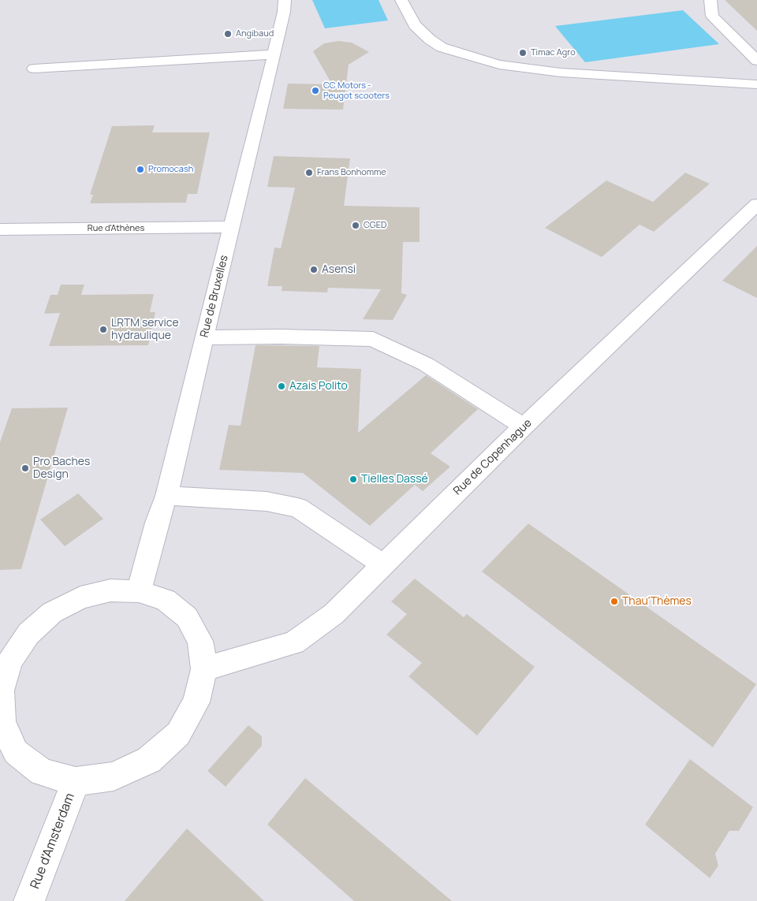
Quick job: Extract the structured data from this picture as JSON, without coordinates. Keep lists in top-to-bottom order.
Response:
{
  "streets": {
    "street": [
      "Rue d'Athènes",
      "Rue de Bruxelles",
      "Rue de Copenhague",
      "Rue d'Amsterdam"
    ]
  },
  "crossings": [
    ["Rue d'Athènes", "Rue de Bruxelles"]
  ],
  "places": [
    "Angibaud",
    "Timac Agro",
    "CC Motors - Peugot scooters",
    "Promocash",
    "Frans Bonhomme",
    "CGED",
    "Asensi",
    "LRTM service hydraulique",
    "Azais Polito",
    "Pro Baches Design",
    "Tielles Dassé",
    "Thau'Thèmes"
  ]
}
